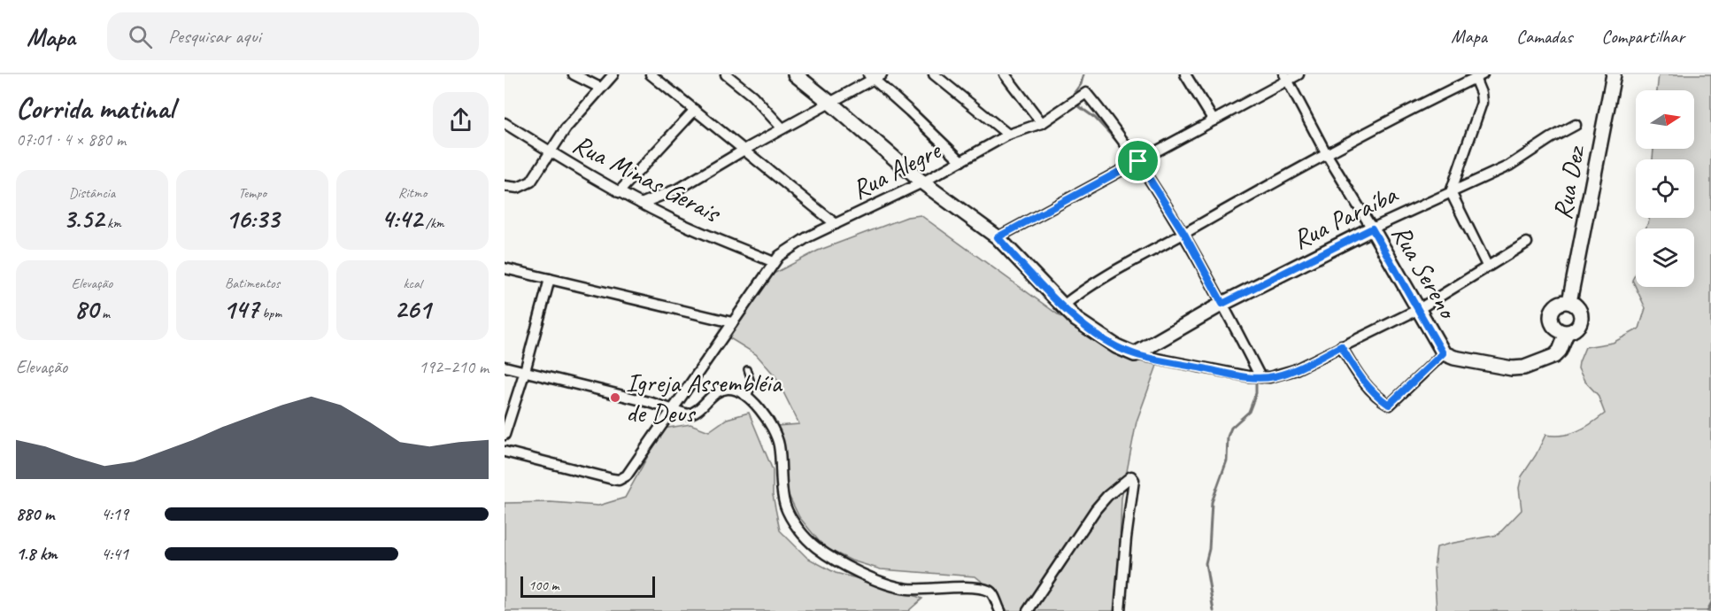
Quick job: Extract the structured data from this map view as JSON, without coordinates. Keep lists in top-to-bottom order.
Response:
{
  "streets": {
    "street": [
      "Rua Alegre",
      "Rua Minas Gerais",
      "Rua Dez",
      "Rua Paraíba",
      "Rua Sereno"
    ]
  },
  "crossings": [
    ["Rua Alegre", "Rua Minas Gerais"],
    ["Rua Paraíba", "Rua Sereno"]
  ],
  "places": ["Igreja Assembléia de Deus"],
  "scale_bar": "100 m",
  "north": "right",
  "page": {
    "header": "Mapa",
    "search": "Pesquisar aqui",
    "nav": ["Mapa", "Camadas", "Compartilhar"],
    "heading": ["Corrida matinal", "07:01 · 4 × 880 m"],
    "stats": [
      ["Distância", "3.52 km"],
      ["Tempo", "16:33"],
      ["Ritmo", "4:42 /km"],
      ["Elevação", "80 m"],
      ["Batimentos", "147 bpm"],
      ["kcal", "261"]
    ],
    "chart": ["Elevação", "192–210 m"],
    "list": [
      {
        "name": "880 m",
        "note": "4:19"
      },
      {
        "name": "1.8 km",
        "note": "4:41"
      }
    ],
    "scale": "100 m"
  }
}
